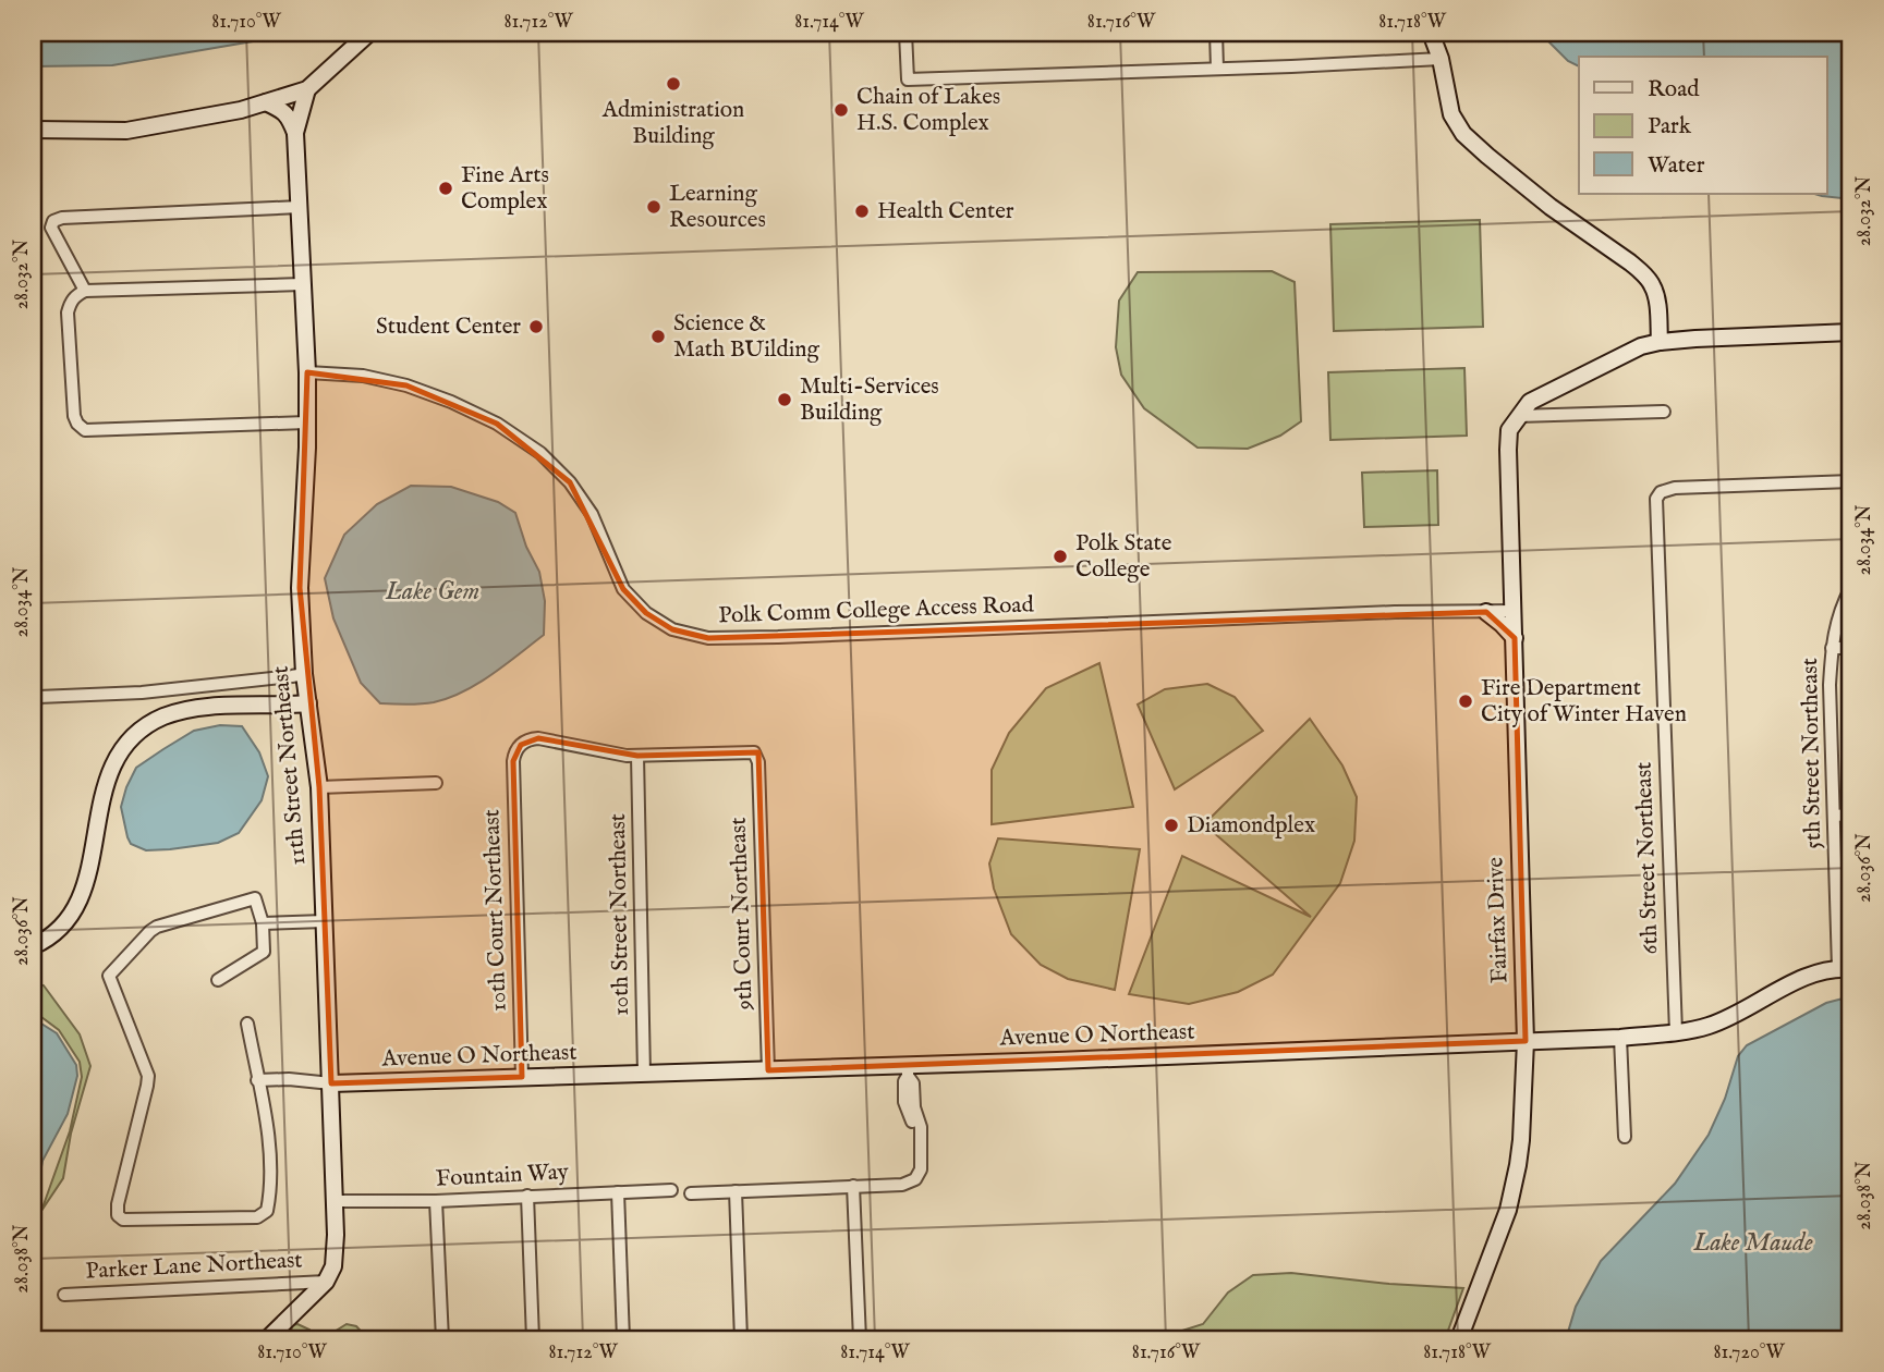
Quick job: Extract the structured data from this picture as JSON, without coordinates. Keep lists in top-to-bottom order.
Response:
{
  "streets": {
    "street": [
      "Polk Comm College Access Road",
      "5th Street Northeast",
      "11th Street Northeast",
      "6th Street Northeast",
      "10th Court Northeast",
      "9th Court Northeast",
      "10th Street Northeast",
      "Fairfax Drive",
      "Avenue O Northeast",
      "Fountain Way",
      "Parker Lane Northeast"
    ]
  },
  "crossings": [
    ["Polk Comm College Access Road", "11th Street Northeast"],
    ["Polk Comm College Access Road", "Fairfax Drive"],
    ["5th Street Northeast", "Avenue O Northeast"],
    ["11th Street Northeast", "Avenue O Northeast"],
    ["11th Street Northeast", "Fountain Way"],
    ["11th Street Northeast", "Parker Lane Northeast"],
    ["6th Street Northeast", "Avenue O Northeast"],
    ["10th Court Northeast", "9th Court Northeast"],
    ["10th Court Northeast", "10th Street Northeast"],
    ["10th Court Northeast", "Avenue O Northeast"],
    ["9th Court Northeast", "10th Street Northeast"],
    ["9th Court Northeast", "Avenue O Northeast"],
    ["10th Street Northeast", "Avenue O Northeast"],
    ["Fairfax Drive", "Avenue O Northeast"]
  ],
  "water": ["Lake Gem", "Lake Maude"],
  "places": [
    "Administration Building",
    "Chain of Lakes H.S. Complex",
    "Fine Arts Complex",
    "Learning Resources",
    "Health Center",
    "Student Center",
    "Science & Math BUilding",
    "Multi-Services Building",
    "Polk State College",
    "Fire Department City of Winter Haven",
    "Diamondplex"
  ],
  "legend": ["Road", "Park", "Water"],
  "coordinates": [
    "81.710°W",
    "81.712°W",
    "81.714°W",
    "81.716°W",
    "81.718°W",
    "28.032°N",
    "28.034°N",
    "28.036°N",
    "28.038°N",
    "81.720°W"
  ]
}
